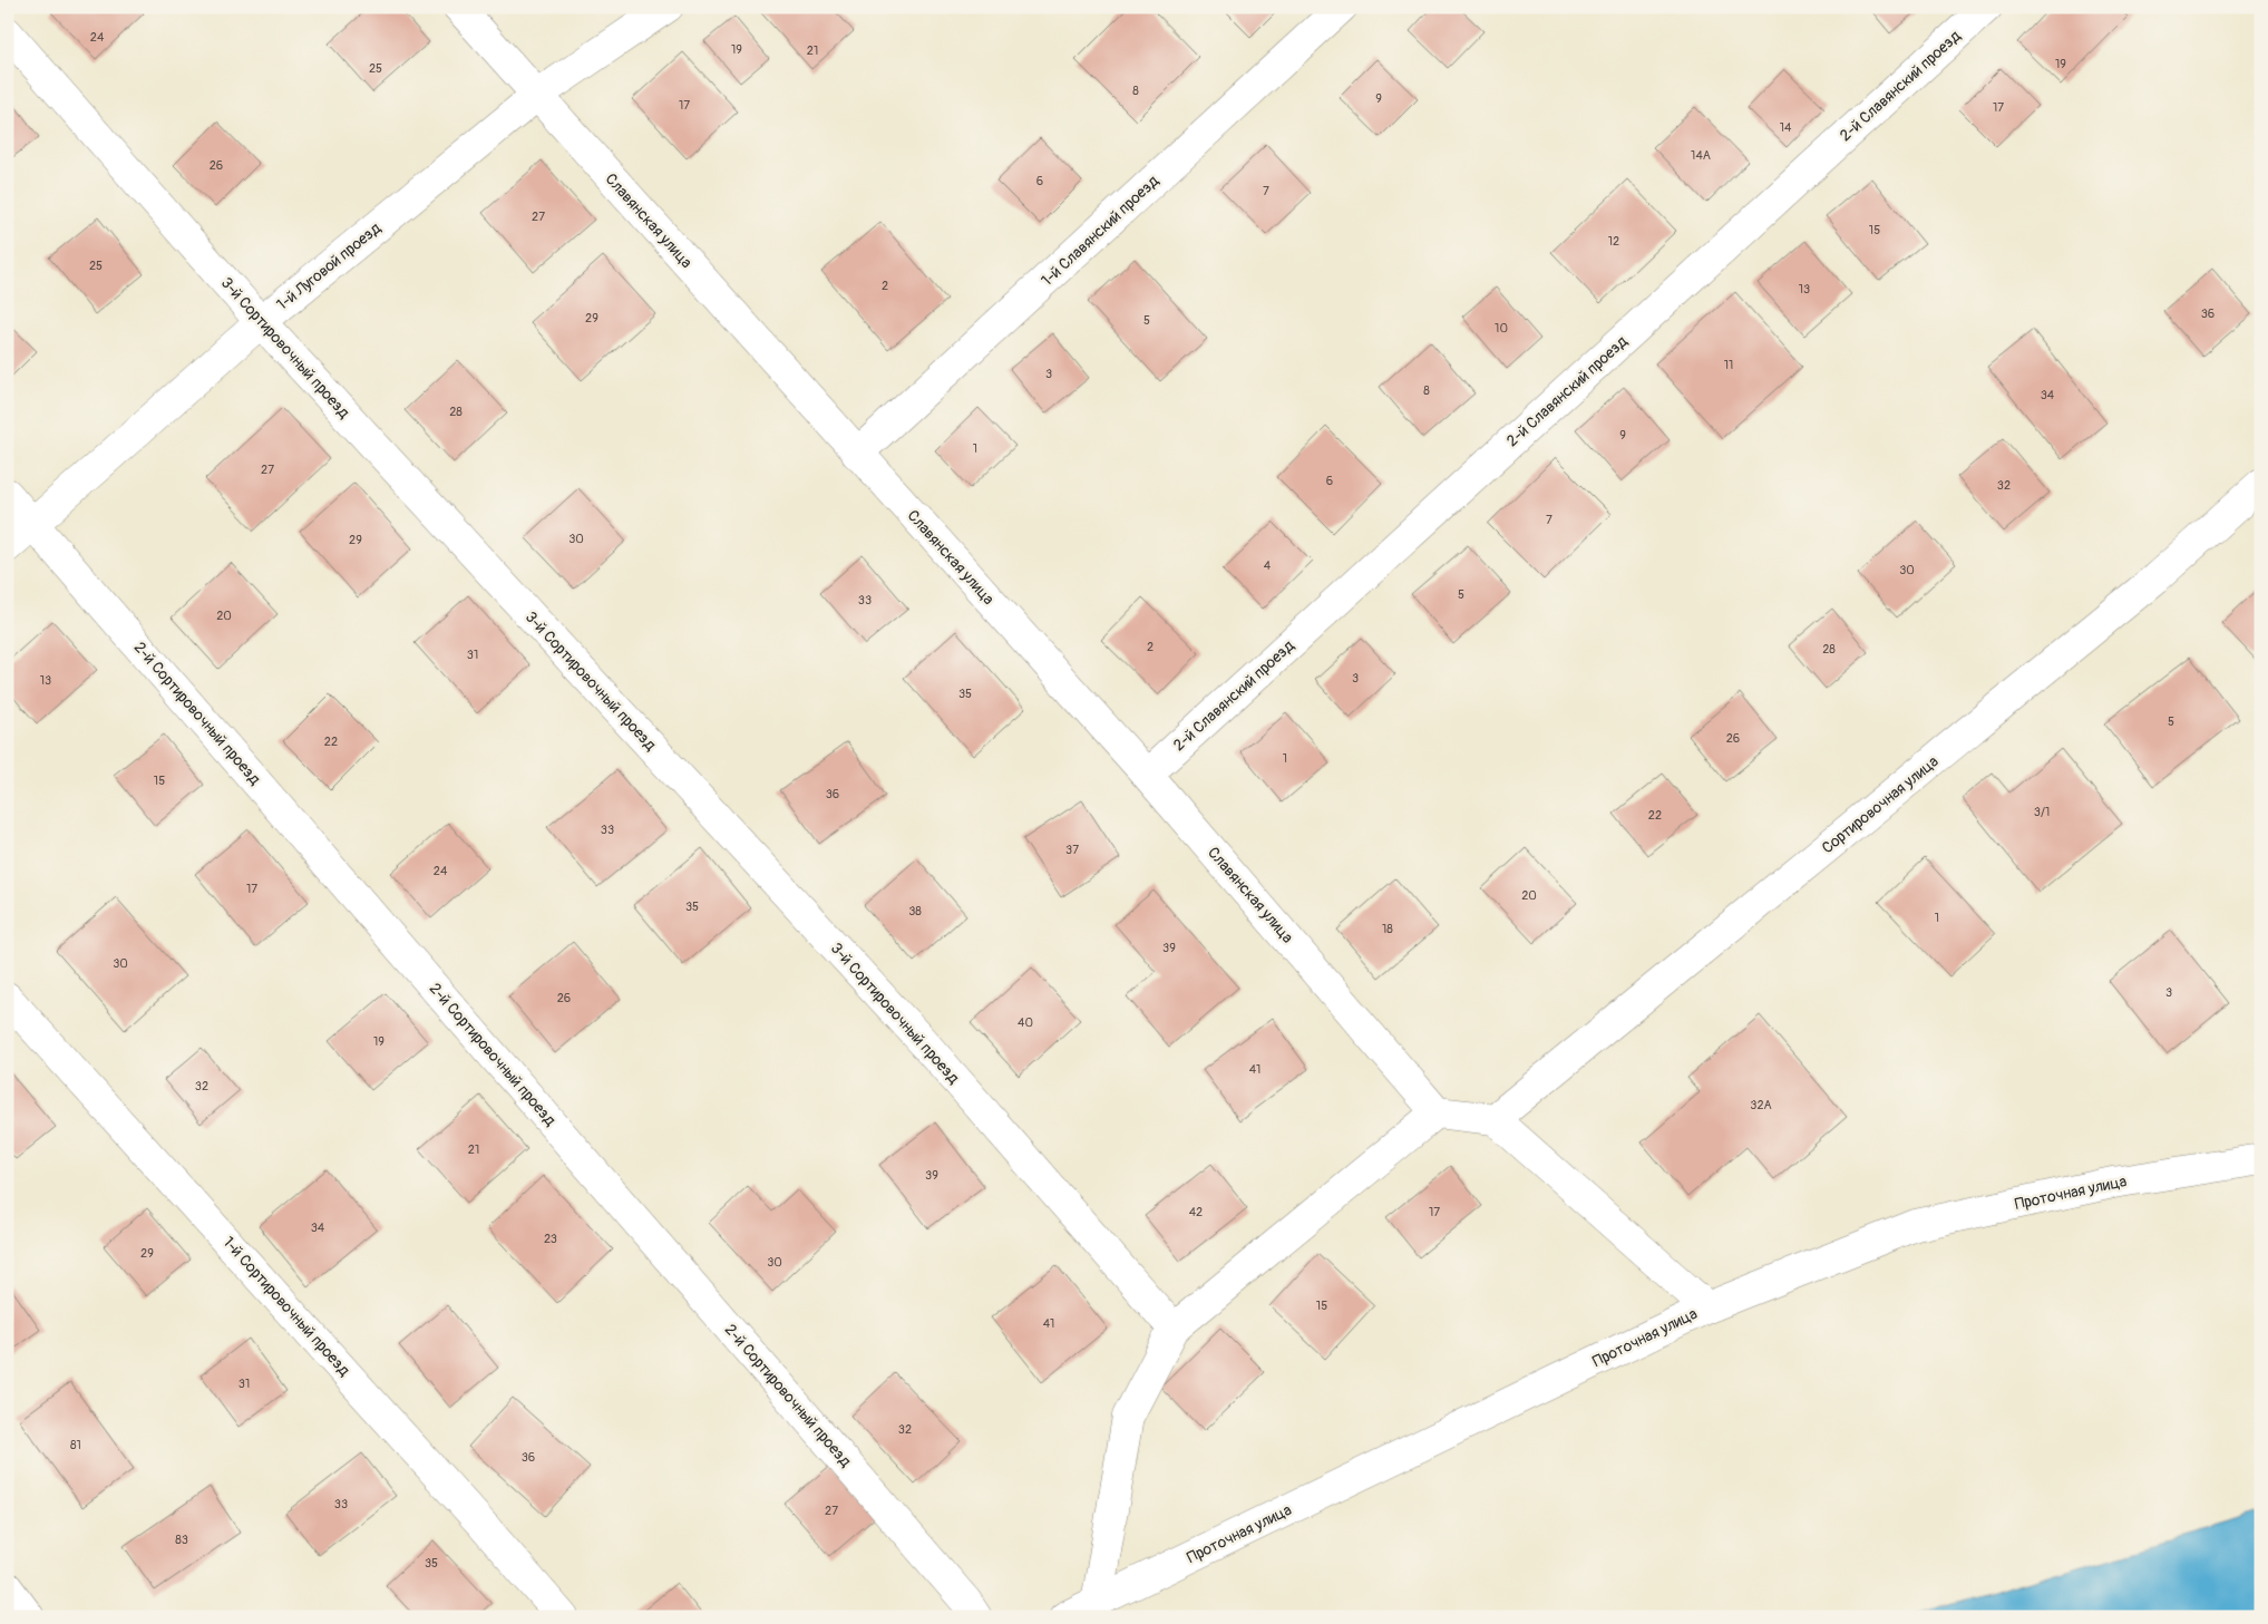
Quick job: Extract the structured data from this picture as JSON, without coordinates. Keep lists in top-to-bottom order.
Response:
{
  "streets": {
    "street": [
      "2-й Славянский проезд",
      "Славянская улица",
      "1-й Славянский проезд",
      "1-й Луговой проезд",
      "3-й Сортировочный проезд",
      "2-й Сортировочный проезд",
      "Сортировочная улица",
      "Проточная улица",
      "1-й Сортировочный проезд"
    ]
  },
  "crossings": [
    ["2-й Славянский проезд", "Славянская улица"],
    ["Славянская улица", "1-й Славянский проезд"],
    ["Славянская улица", "1-й Луговой проезд"],
    ["1-й Луговой проезд", "3-й Сортировочный проезд"],
    ["1-й Луговой проезд", "2-й Сортировочный проезд"]
  ],
  "house_numbers": [
    "24",
    "19",
    "21",
    "19",
    "25",
    "8",
    "9",
    "17",
    "17",
    "14",
    "14А",
    "26",
    "6",
    "7",
    "27",
    "15",
    "12",
    "25",
    "2",
    "13",
    "36",
    "29",
    "5",
    "10",
    "11",
    "3",
    "8",
    "34",
    "28",
    "9",
    "1",
    "27",
    "6",
    "32",
    "7",
    "30",
    "29",
    "4",
    "30",
    "5",
    "33",
    "20",
    "2",
    "28",
    "31",
    "3",
    "13",
    "35",
    "5",
    "26",
    "22",
    "1",
    "15",
    "36",
    "3/1",
    "22",
    "33",
    "37",
    "24",
    "17",
    "20",
    "35",
    "38",
    "1",
    "18",
    "39",
    "30",
    "3",
    "26",
    "40",
    "19",
    "41",
    "32",
    "32А",
    "21",
    "39",
    "42",
    "17",
    "34",
    "23",
    "29",
    "30",
    "15",
    "41",
    "31",
    "32",
    "81",
    "36",
    "33",
    "27",
    "83",
    "35"
  ]
}
